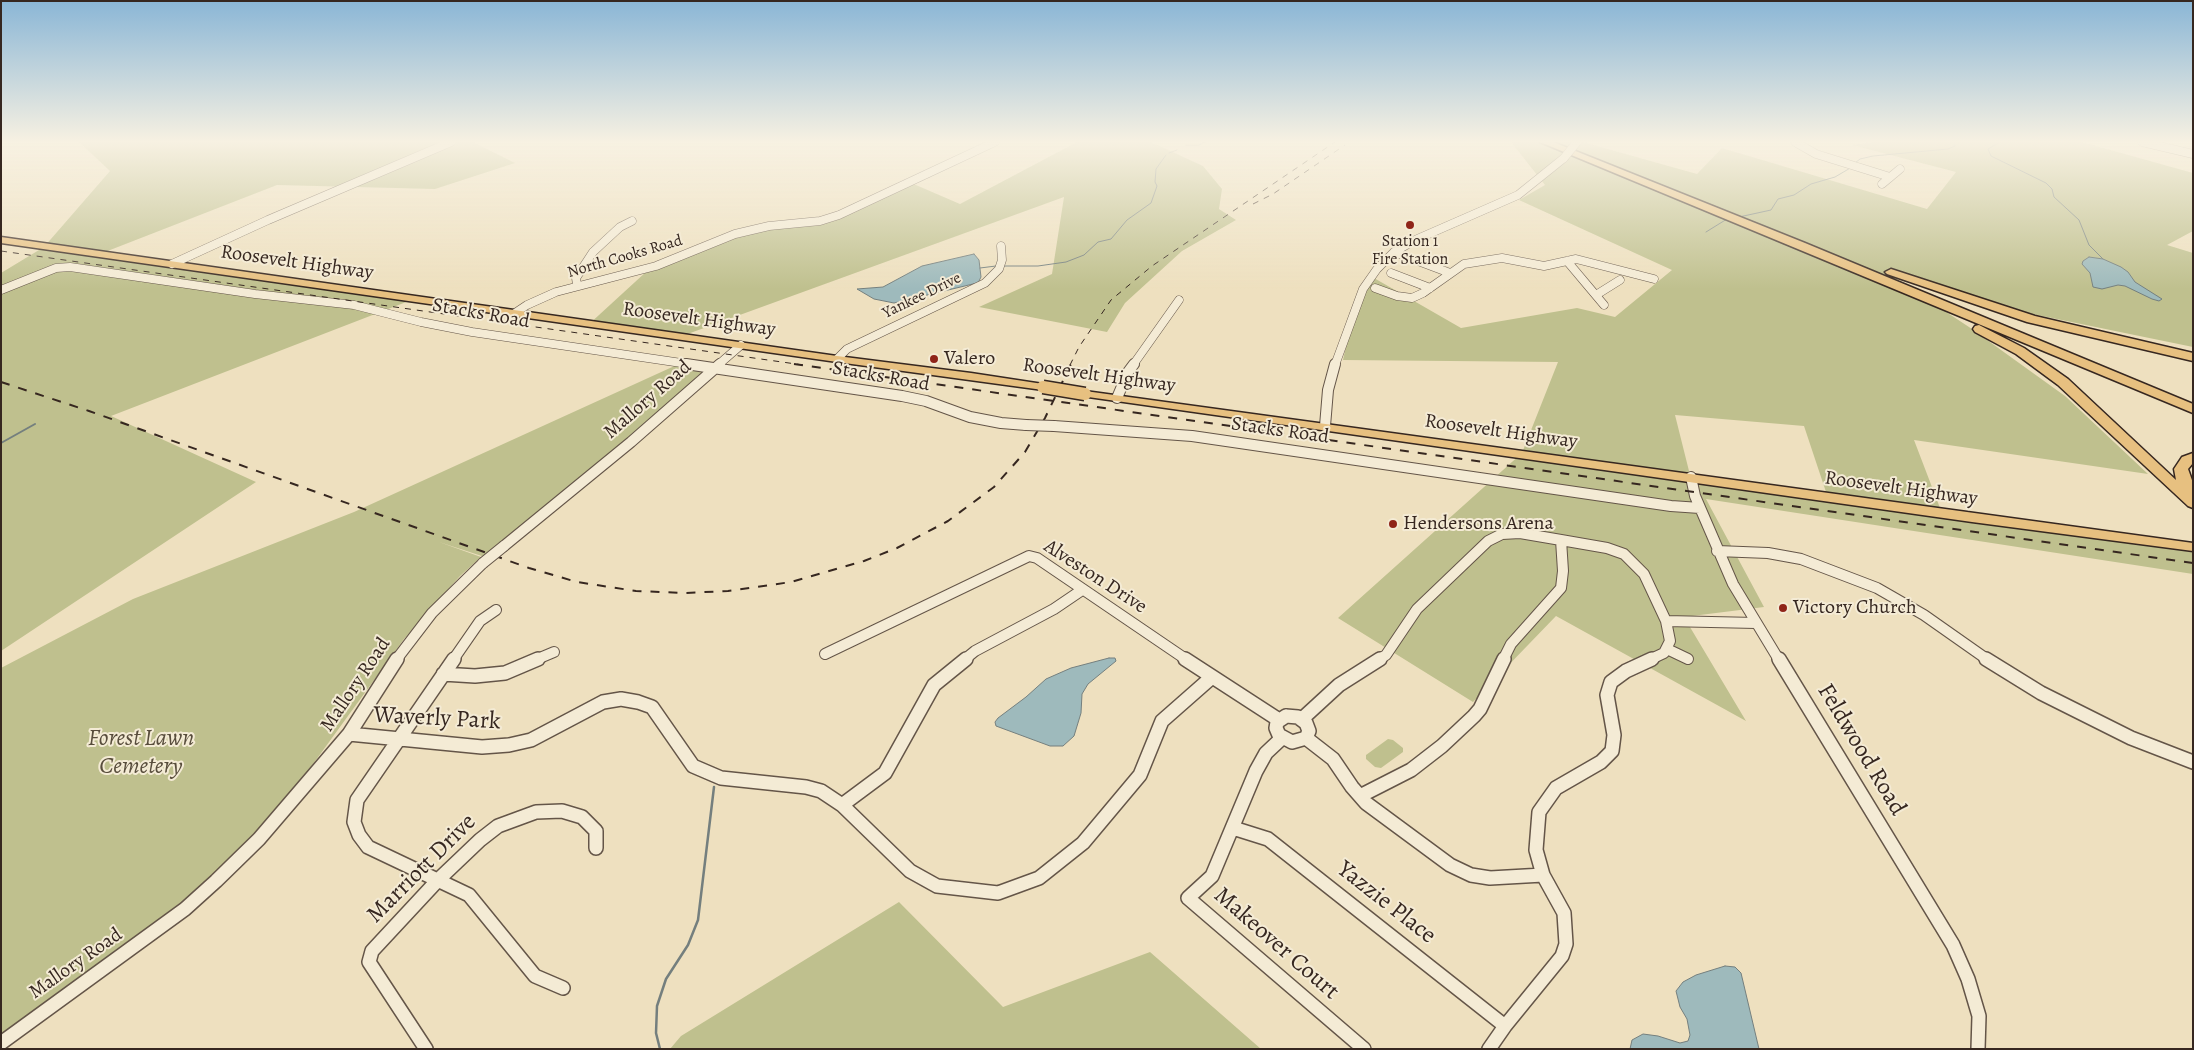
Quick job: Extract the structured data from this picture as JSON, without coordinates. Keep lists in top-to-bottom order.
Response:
{
  "streets": {
    "main road": ["Roosevelt Highway"],
    "street": [
      "North Cooks Road",
      "Yankee Drive",
      "Stacks Road",
      "Mallory Road",
      "Alveston Drive",
      "Waverly Park",
      "Feldwood Road",
      "Marriott Drive",
      "Yazzie Place",
      "Makeover Court"
    ]
  },
  "crossings": [
    ["North Cooks Road", "Roosevelt Highway"],
    ["Roosevelt Highway", "Yankee Drive"],
    ["Roosevelt Highway", "Mallory Road"],
    ["Roosevelt Highway", "Feldwood Road"],
    ["Stacks Road", "Mallory Road"],
    ["Stacks Road", "Feldwood Road"],
    ["Mallory Road", "Waverly Park"],
    ["Alveston Drive", "Waverly Park"],
    ["Alveston Drive", "Makeover Court"],
    ["Yazzie Place", "Makeover Court"]
  ],
  "parks": ["Forest Lawn Cemetery"],
  "places": [
    "Station 1 Fire Station",
    "Valero",
    "Hendersons Arena",
    "Victory Church"
  ]
}
